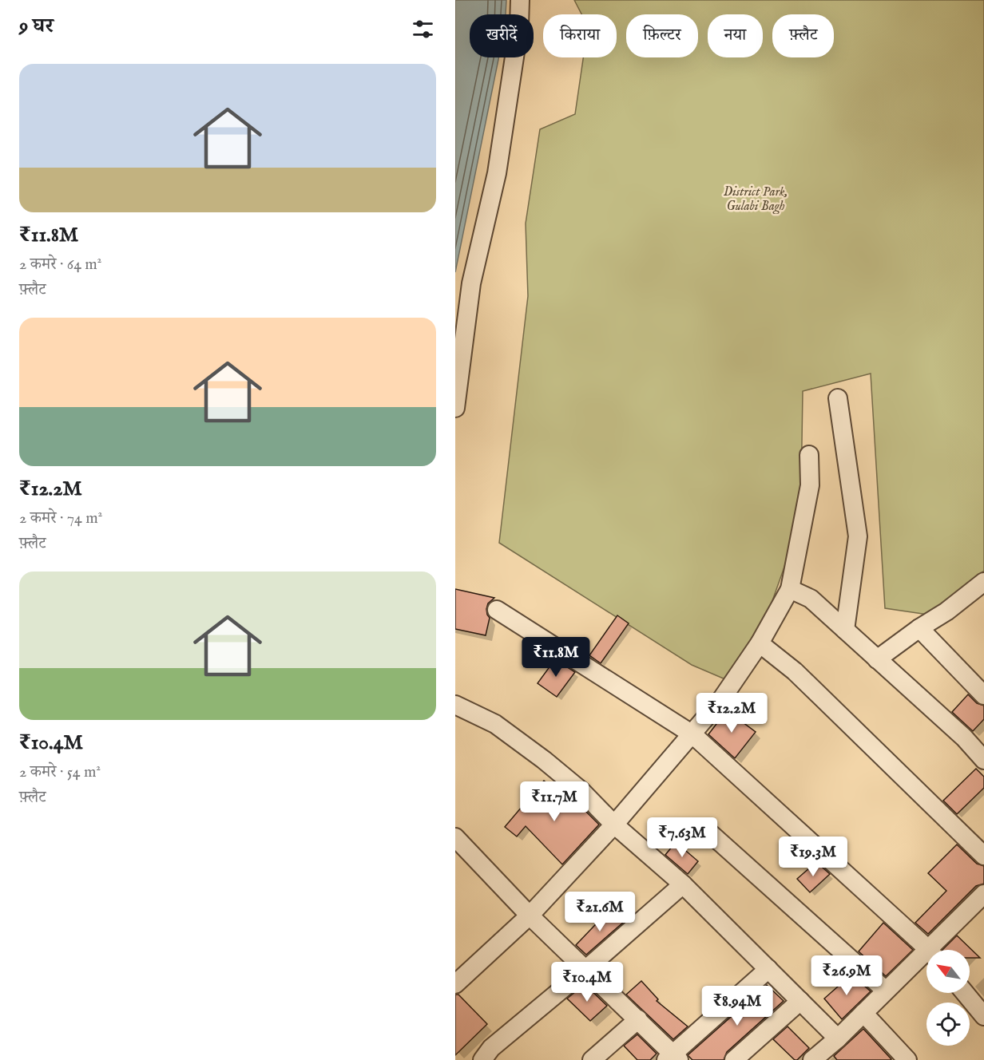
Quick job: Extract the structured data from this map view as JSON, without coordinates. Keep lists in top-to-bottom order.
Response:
{
  "parks": ["District Park, Gulabi Bagh"],
  "north": "top left",
  "page": {
    "heading": "9 घर",
    "chip": [
      "खरीदें",
      "किराया",
      "फ़िल्टर",
      "नया",
      "फ़्लैट"
    ],
    "list": [
      {
        "name": "₹11.8M",
        "note": "2 कमरे · 64 m² · फ़्लैट"
      },
      {
        "name": "₹12.2M",
        "note": "2 कमरे · 74 m² · फ़्लैट"
      },
      {
        "name": "₹10.4M",
        "note": "2 कमरे · 54 m² · फ़्लैट"
      }
    ],
    "price": [
      "₹11.8M",
      "₹12.2M",
      "₹11.7M",
      "₹7.63M",
      "₹19.3M",
      "₹21.6M",
      "₹26.9M",
      "₹10.4M",
      "₹8.94M"
    ]
  }
}
